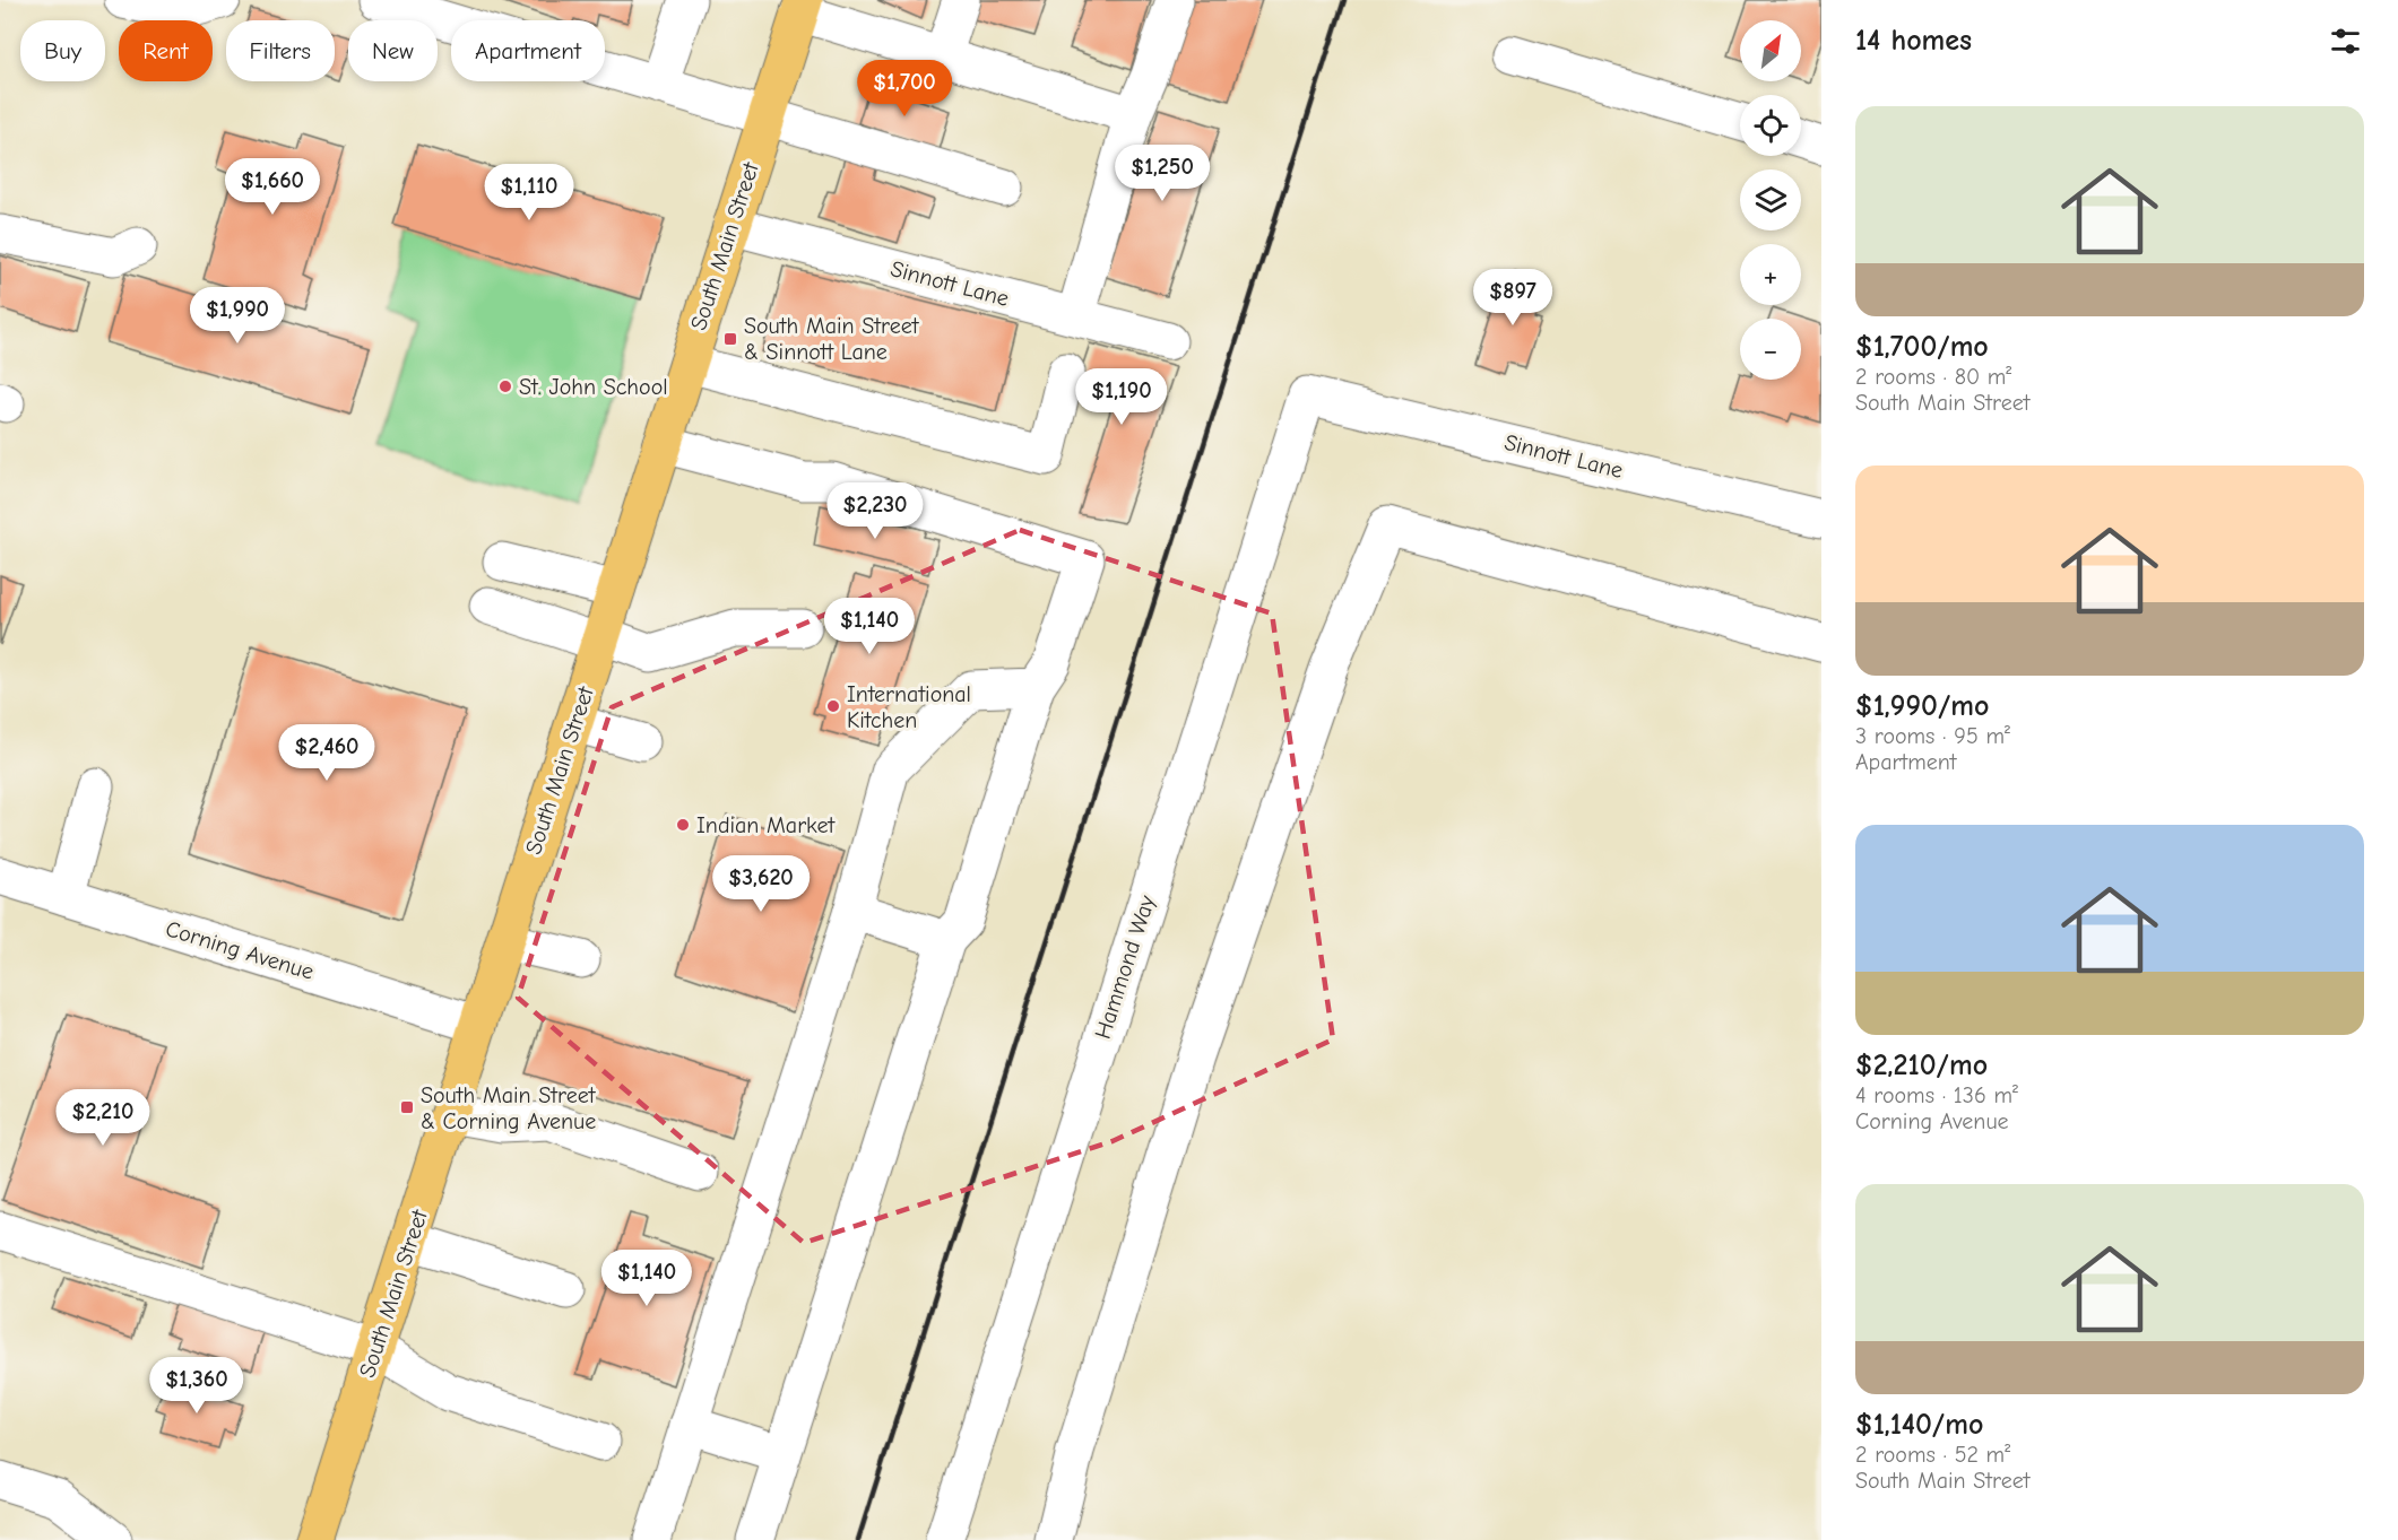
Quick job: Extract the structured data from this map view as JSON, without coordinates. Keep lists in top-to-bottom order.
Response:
{
  "streets": {
    "main road": ["South Main Street"],
    "street": ["Sinnott Lane", "Corning Avenue", "Hammond Way"]
  },
  "crossings": [
    ["South Main Street", "Sinnott Lane"],
    ["South Main Street", "Corning Avenue"],
    ["Sinnott Lane", "Hammond Way"]
  ],
  "places": {
    "transit": ["South Main Street & Sinnott Lane", "South Main Street & Corning Avenue"],
    "other": ["St. John School", "International Kitchen", "Indian Market"]
  },
  "north": "top right",
  "page": {
    "heading": "14 homes",
    "map_buttons": ["+", "−"],
    "chip": [
      "Buy",
      "Rent",
      "Filters",
      "New",
      "Apartment"
    ],
    "price": [
      "$1,700",
      "$1,250",
      "$1,660",
      "$1,110",
      "$897",
      "$1,990",
      "$1,190",
      "$2,230",
      "$1,140",
      "$2,460",
      "$3,620",
      "$2,210",
      "$1,140",
      "$1,360"
    ],
    "list": [
      {
        "name": "$1,700/mo",
        "note": "2 rooms · 80 m² · South Main Street"
      },
      {
        "name": "$1,990/mo",
        "note": "3 rooms · 95 m² · Apartment"
      },
      {
        "name": "$2,210/mo",
        "note": "4 rooms · 136 m² · Corning Avenue"
      },
      {
        "name": "$1,140/mo",
        "note": "2 rooms · 52 m² · South Main Street"
      }
    ]
  }
}
